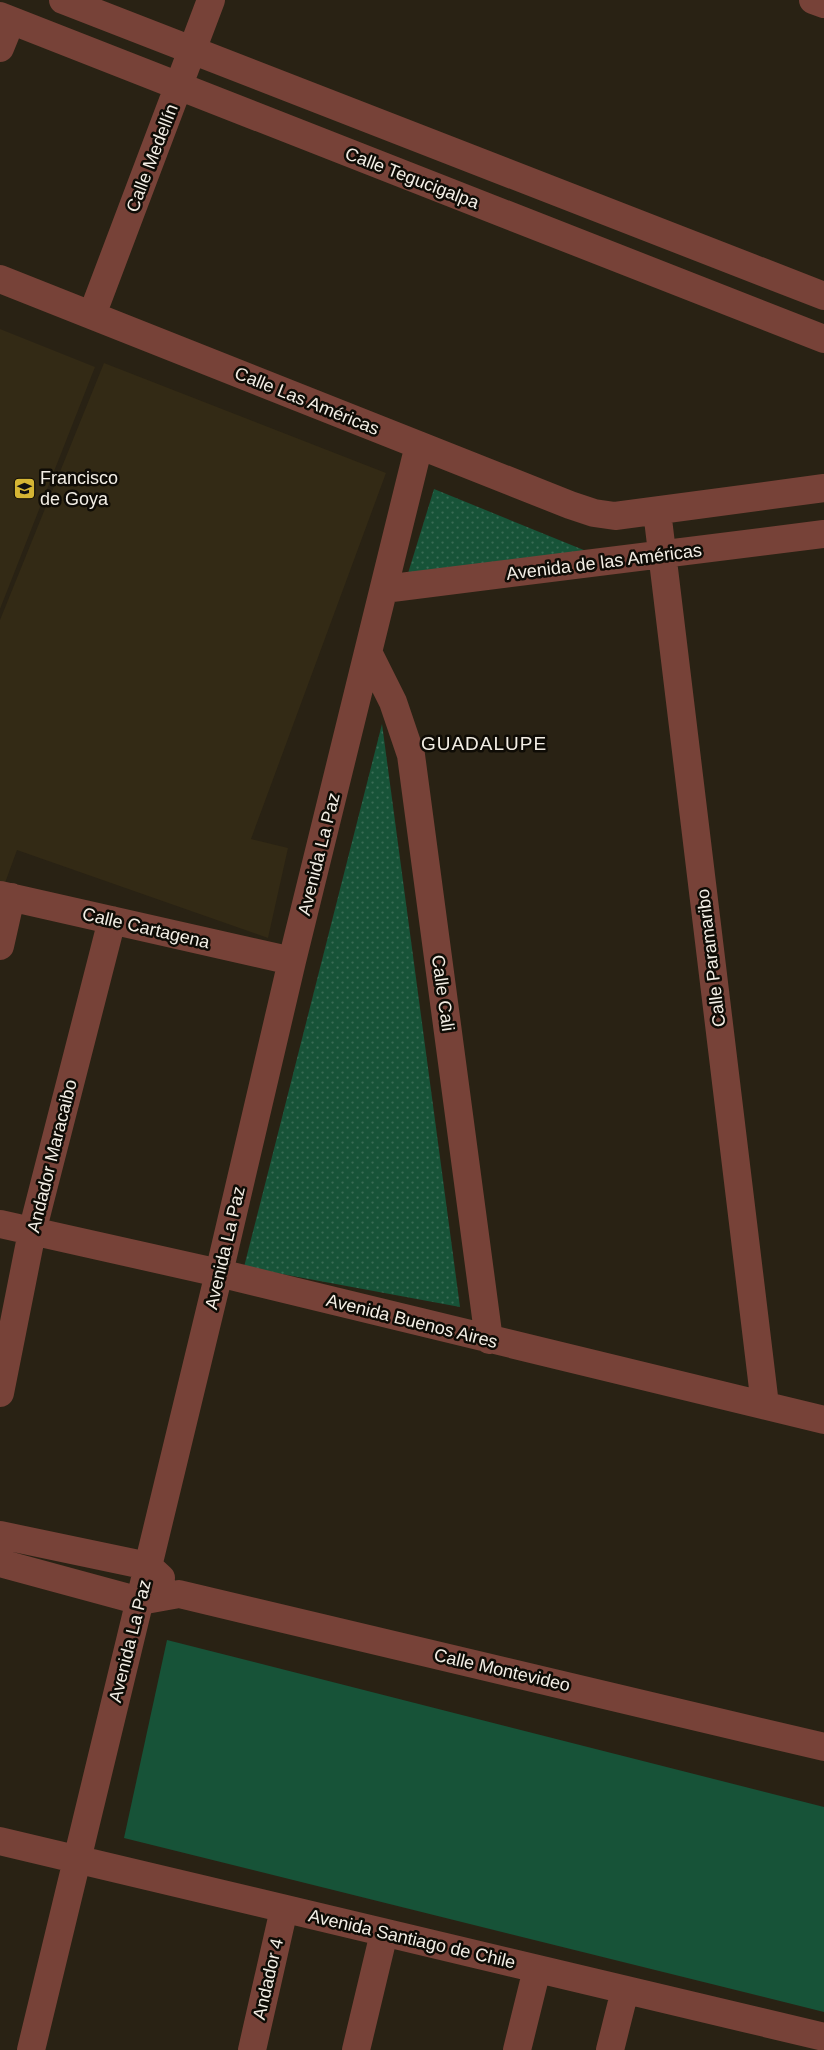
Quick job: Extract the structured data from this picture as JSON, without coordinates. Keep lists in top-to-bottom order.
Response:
{
  "streets": {
    "street": [
      "Calle Medellín",
      "Calle Tegucigalpa",
      "Calle Las Américas",
      "Avenida de las Américas",
      "Avenida La Paz",
      "Calle Cartagena",
      "Calle Paramaribo",
      "Calle Cali",
      "Andador Maracaibo",
      "Avenida Buenos Aires",
      "Calle Montevideo",
      "Avenida Santiago de Chile",
      "Andador 4"
    ]
  },
  "crossings": [
    ["Calle Medellín", "Calle Tegucigalpa"],
    ["Calle Medellín", "Calle Las Américas"],
    ["Calle Las Américas", "Avenida La Paz"],
    ["Calle Las Américas", "Calle Paramaribo"],
    ["Avenida de las Américas", "Avenida La Paz"],
    ["Avenida de las Américas", "Calle Paramaribo"],
    ["Avenida La Paz", "Calle Cartagena"],
    ["Avenida La Paz", "Calle Cali"],
    ["Avenida La Paz", "Avenida Buenos Aires"],
    ["Avenida La Paz", "Calle Montevideo"],
    ["Avenida La Paz", "Avenida Santiago de Chile"],
    ["Calle Cartagena", "Andador Maracaibo"],
    ["Calle Paramaribo", "Avenida Buenos Aires"],
    ["Calle Cali", "Avenida Buenos Aires"],
    ["Andador Maracaibo", "Avenida Buenos Aires"],
    ["Avenida Santiago de Chile", "Andador 4"]
  ],
  "districts": ["GUADALUPE"],
  "places": {
    "school or university": ["Francisco de Goya"]
  }
}
